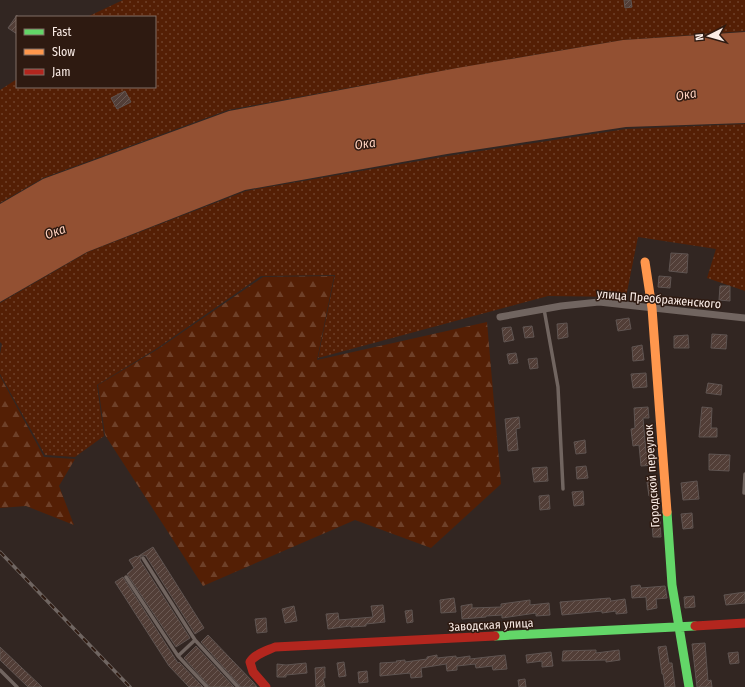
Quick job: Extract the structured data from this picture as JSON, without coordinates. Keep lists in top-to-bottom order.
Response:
{
  "streets": {
    "street": ["улица Преображенского", "Городской переулок", "Заводская улица"]
  },
  "crossings": [
    ["улица Преображенского", "Городской переулок"],
    ["Городской переулок", "Заводская улица"]
  ],
  "water": ["Ока"],
  "legend": ["Fast", "Slow", "Jam"],
  "north": "left"
}
